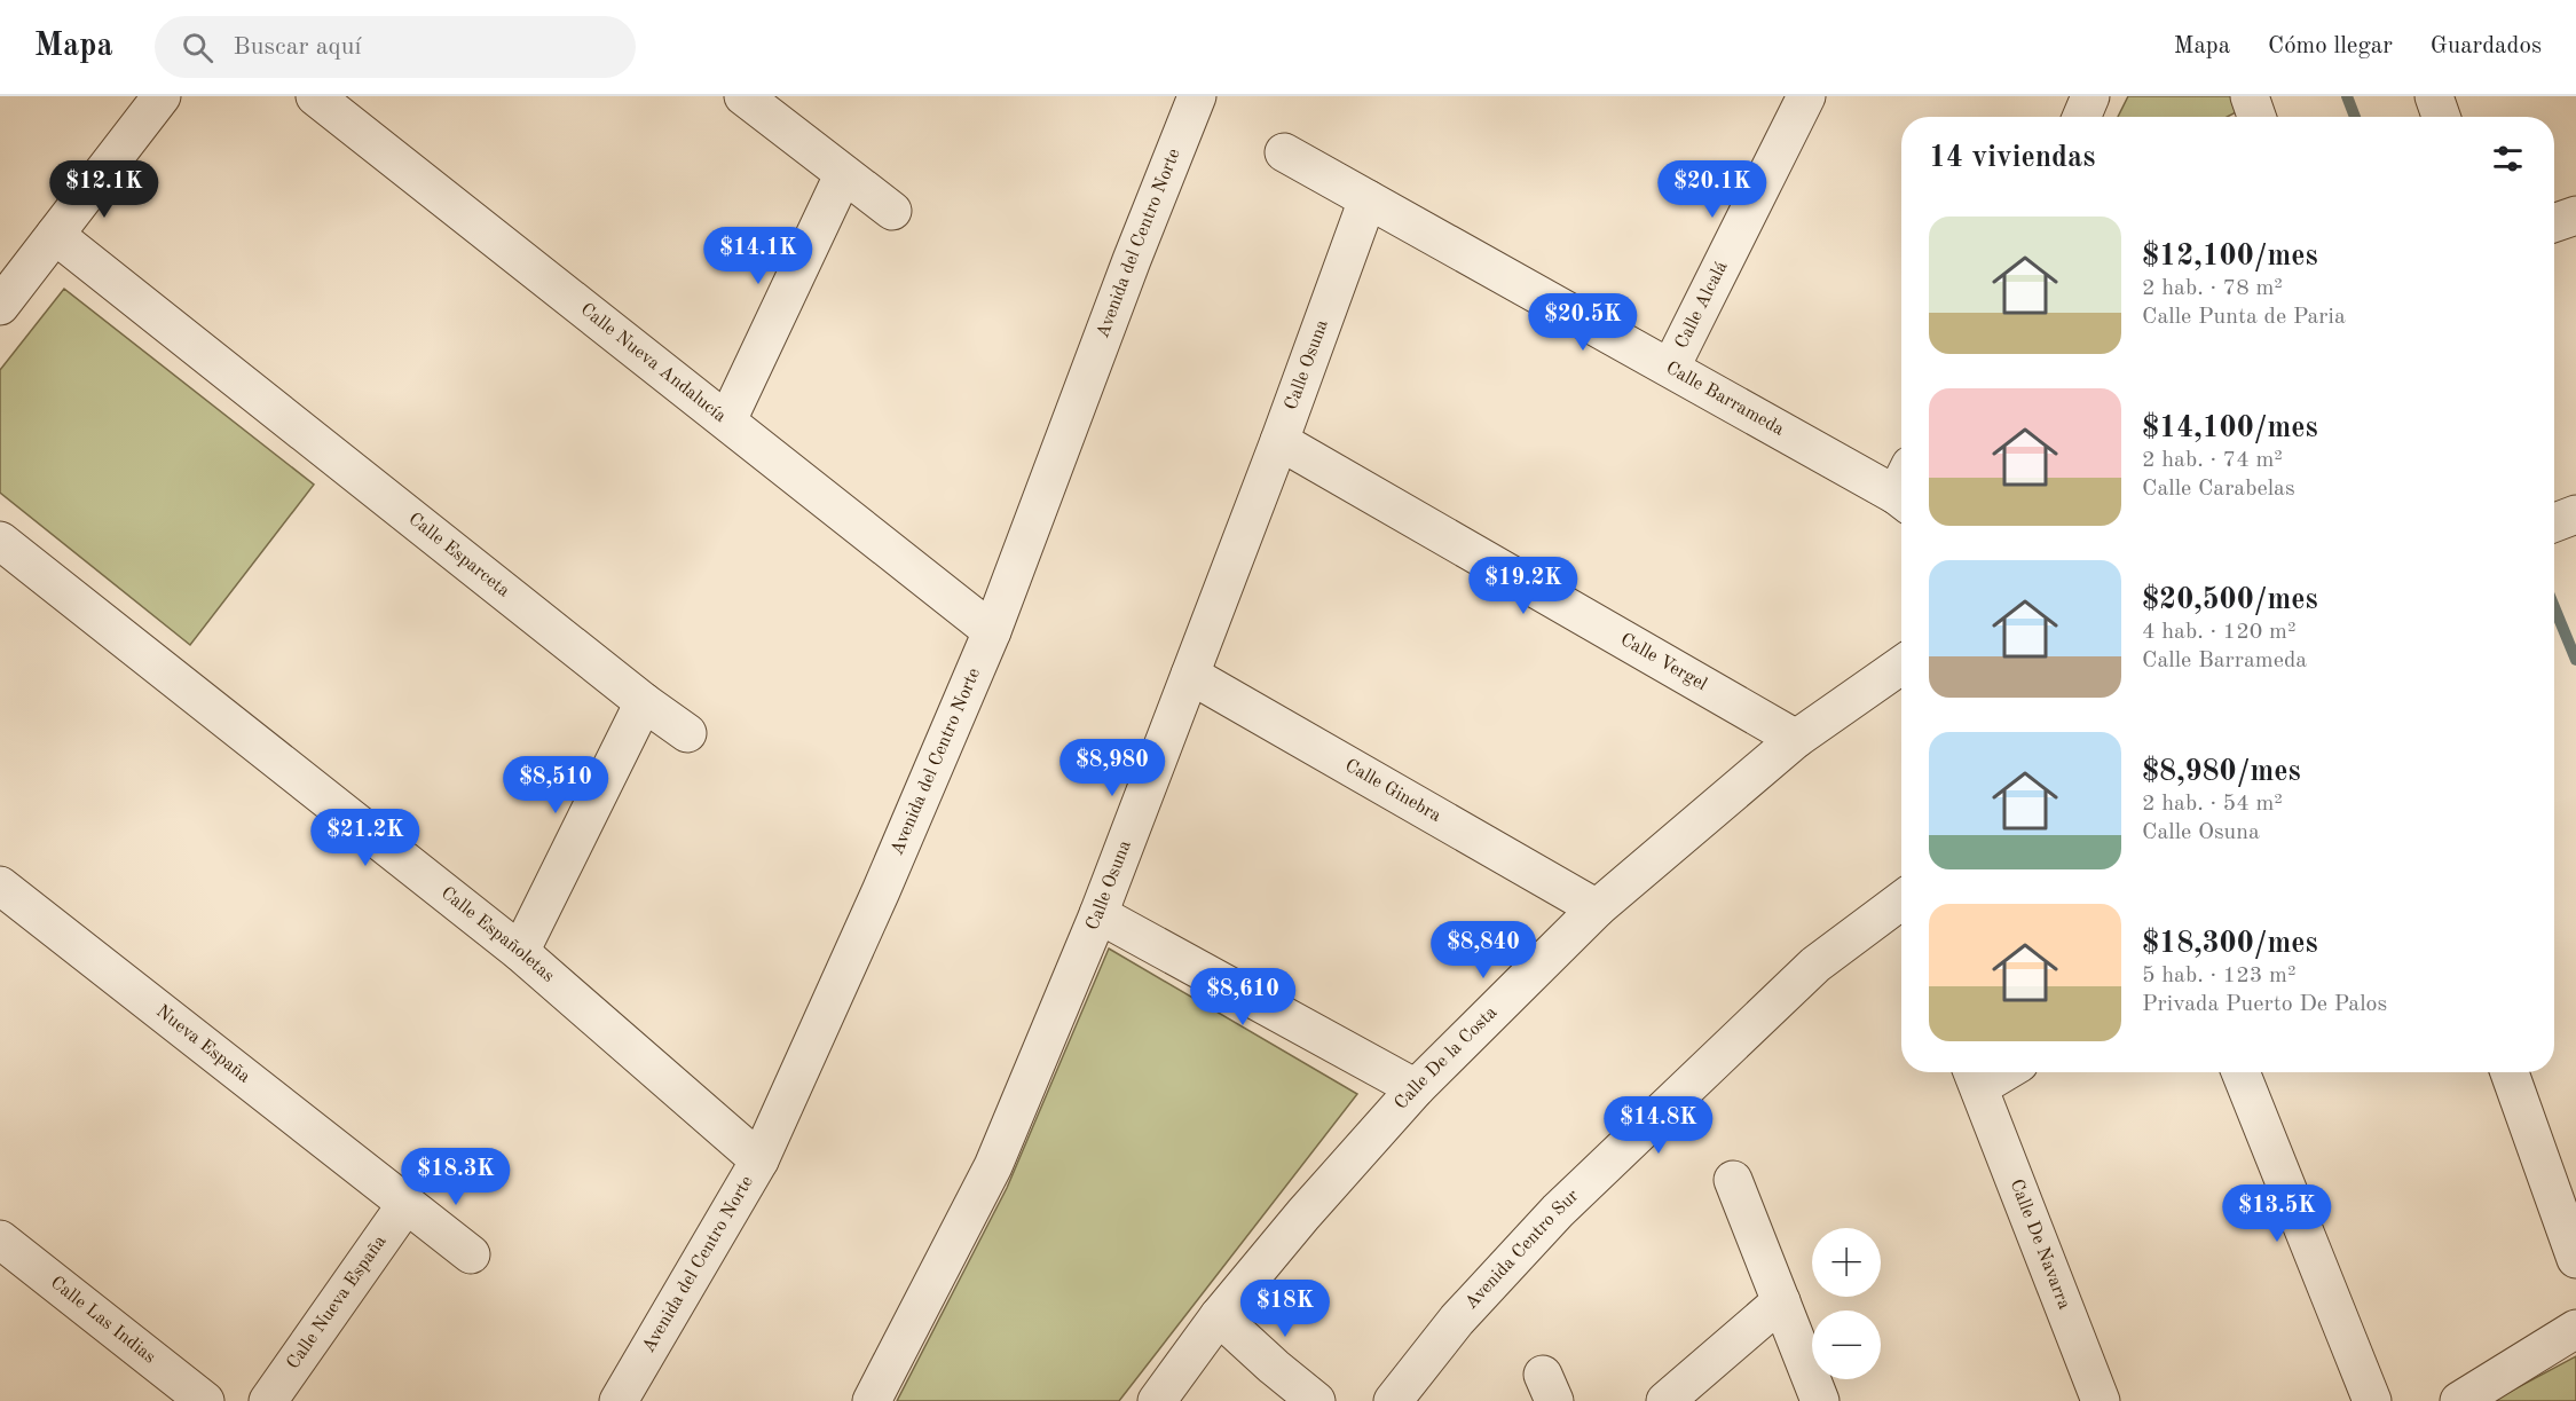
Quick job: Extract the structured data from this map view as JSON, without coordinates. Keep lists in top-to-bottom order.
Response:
{
  "streets": {
    "street": [
      "Avenida del Centro Norte",
      "Calle Alcalá",
      "Calle Nueva Andalucía",
      "Calle Osuna",
      "Calle Barrameda",
      "Calle Esparceta",
      "Calle Vergel",
      "Calle Ginebra",
      "Calle Españoletas",
      "Nueva España",
      "Calle De la Costa",
      "Calle De Navarra",
      "Avenida Centro Sur",
      "Calle Nueva España",
      "Calle Las Indias"
    ]
  },
  "crossings": [
    ["Avenida del Centro Norte", "Calle Nueva Andalucía"],
    ["Avenida del Centro Norte", "Calle Españoletas"],
    ["Calle Alcalá", "Calle Barrameda"],
    ["Calle Osuna", "Calle Barrameda"],
    ["Calle Osuna", "Calle Vergel"],
    ["Calle Osuna", "Calle Ginebra"],
    ["Calle Vergel", "Calle De la Costa"],
    ["Calle Ginebra", "Calle De la Costa"],
    ["Nueva España", "Calle Nueva España"]
  ],
  "page": {
    "header": "Mapa",
    "search": "Buscar aquí",
    "nav": ["Mapa", "Cómo llegar", "Guardados"],
    "heading": "14 viviendas",
    "price": [
      "$12.1K",
      "$20.1K",
      "$14.1K",
      "$20.5K",
      "$19.2K",
      "$8,980",
      "$8,510",
      "$21.2K",
      "$8,840",
      "$8,610",
      "$14.8K",
      "$18.3K",
      "$13.5K",
      "$18K"
    ],
    "list": [
      {
        "name": "$12,100/mes",
        "note": "2 hab. · 78 m² · Calle Punta de Paria"
      },
      {
        "name": "$14,100/mes",
        "note": "2 hab. · 74 m² · Calle Carabelas"
      },
      {
        "name": "$20,500/mes",
        "note": "4 hab. · 120 m² · Calle Barrameda"
      },
      {
        "name": "$8,980/mes",
        "note": "2 hab. · 54 m² · Calle Osuna"
      },
      {
        "name": "$18,300/mes",
        "note": "5 hab. · 123 m² · Privada Puerto De Palos"
      }
    ],
    "map_buttons": ["+", "−"]
  }
}
